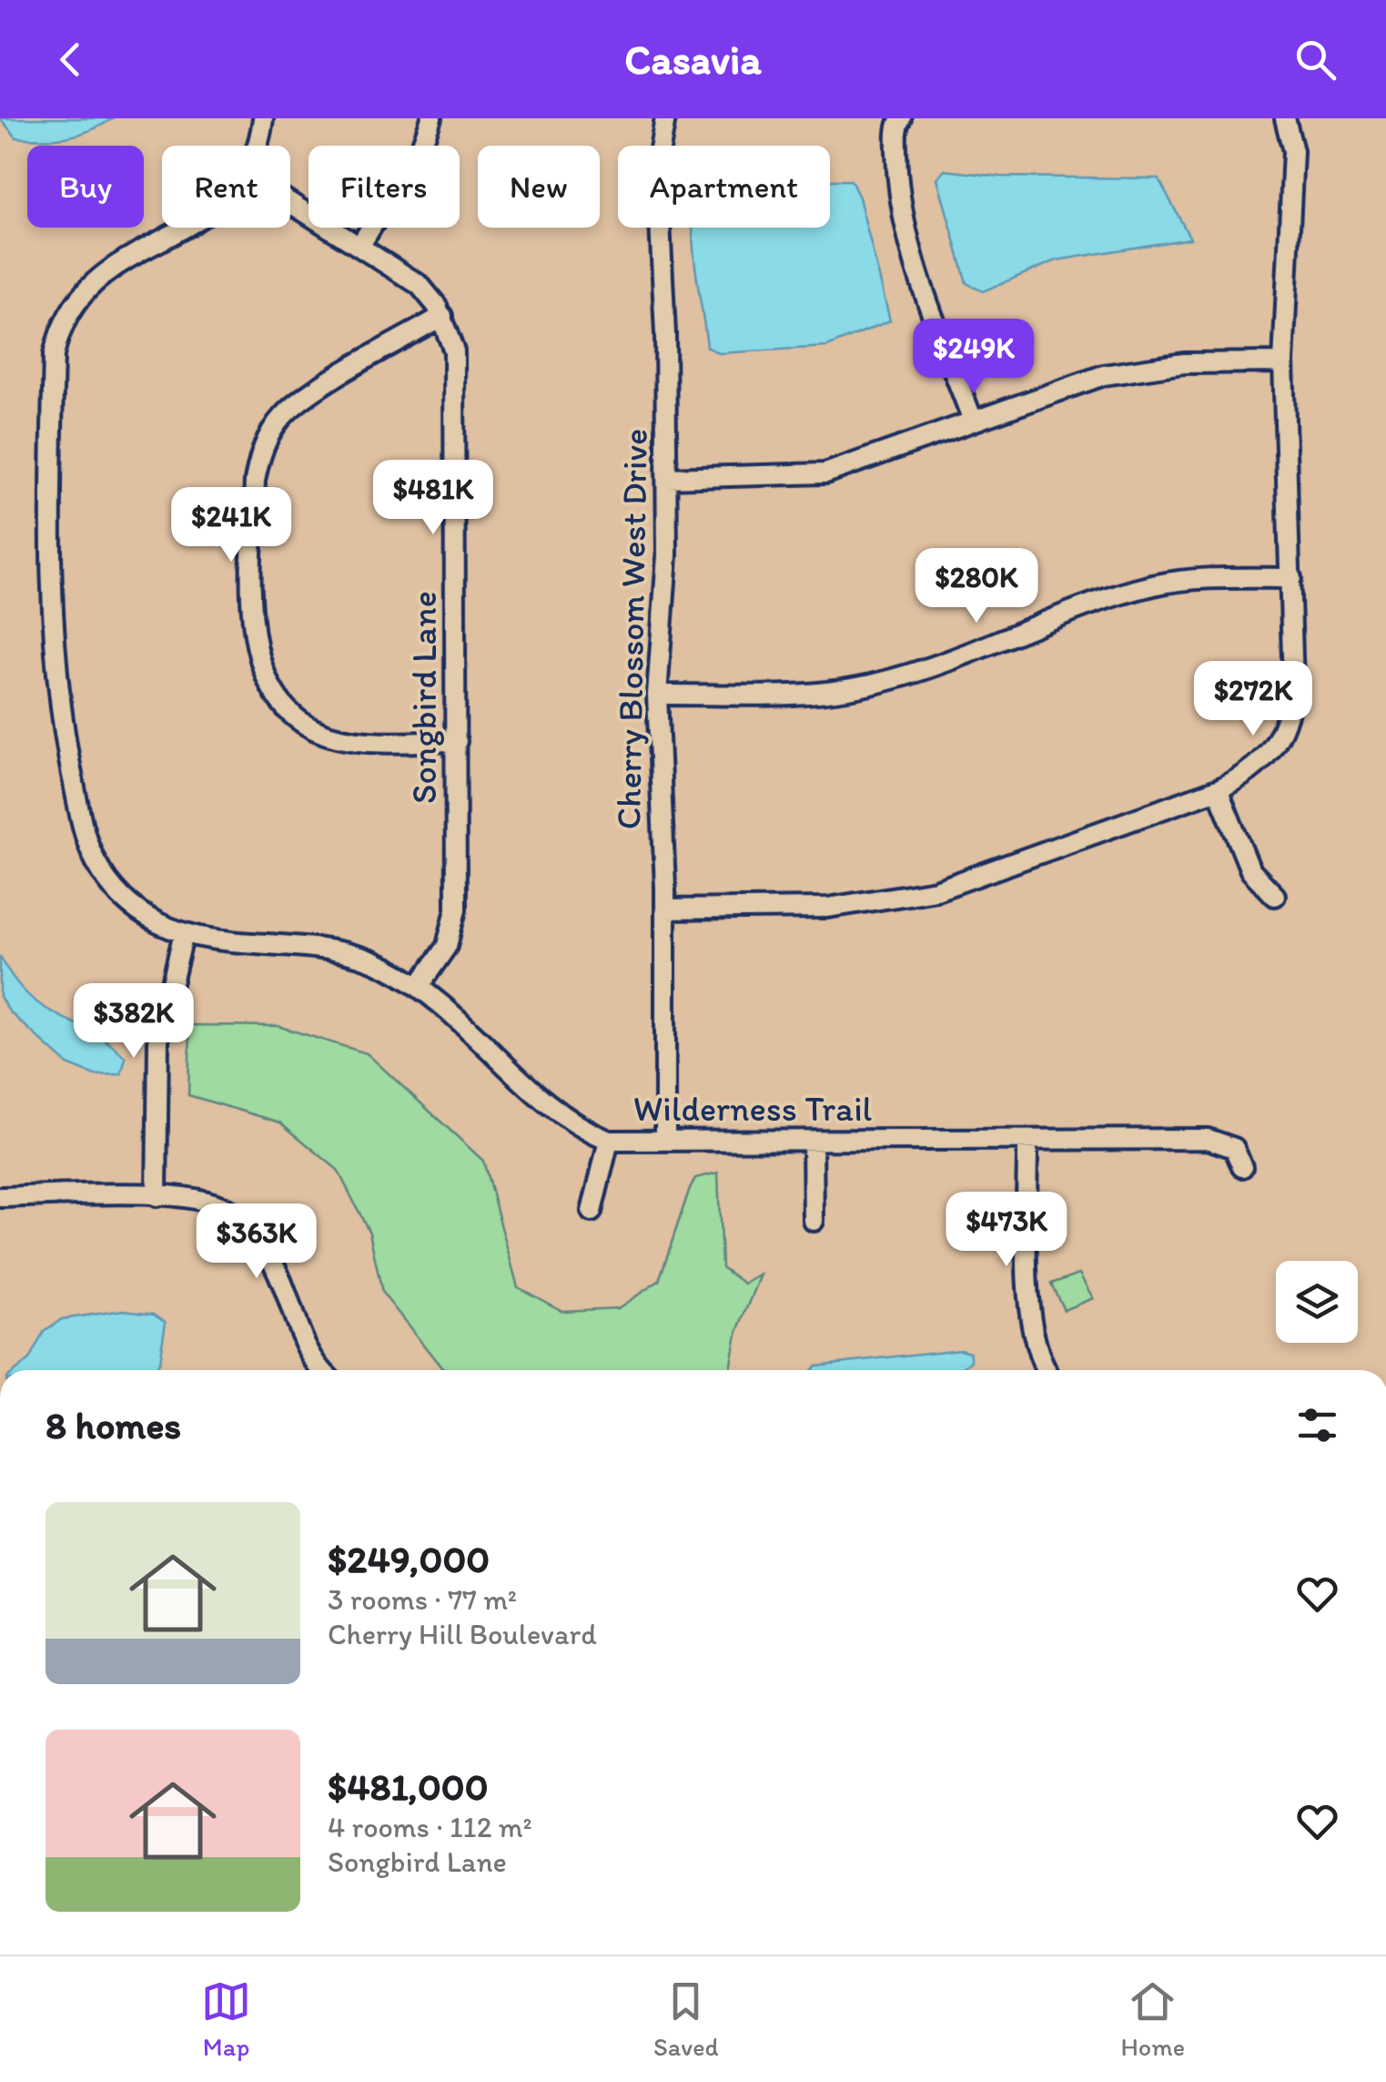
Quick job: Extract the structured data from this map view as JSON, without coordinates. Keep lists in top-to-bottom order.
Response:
{
  "streets": {
    "street": ["Cherry Blossom West Drive", "Songbird Lane", "Wilderness Trail"]
  },
  "crossings": [
    ["Cherry Blossom West Drive", "Wilderness Trail"],
    ["Songbird Lane", "Wilderness Trail"]
  ],
  "page": {
    "header": "Casavia",
    "chip": [
      "Buy",
      "Rent",
      "Filters",
      "New",
      "Apartment"
    ],
    "price": [
      "$249K",
      "$481K",
      "$241K",
      "$280K",
      "$272K",
      "$382K",
      "$473K",
      "$363K"
    ],
    "heading": "8 homes",
    "list": [
      {
        "name": "$249,000",
        "note": "3 rooms · 77 m² · Cherry Hill Boulevard"
      },
      {
        "name": "$481,000",
        "note": "4 rooms · 112 m² · Songbird Lane"
      }
    ],
    "tabs": ["Map", "Saved", "Home"]
  }
}
